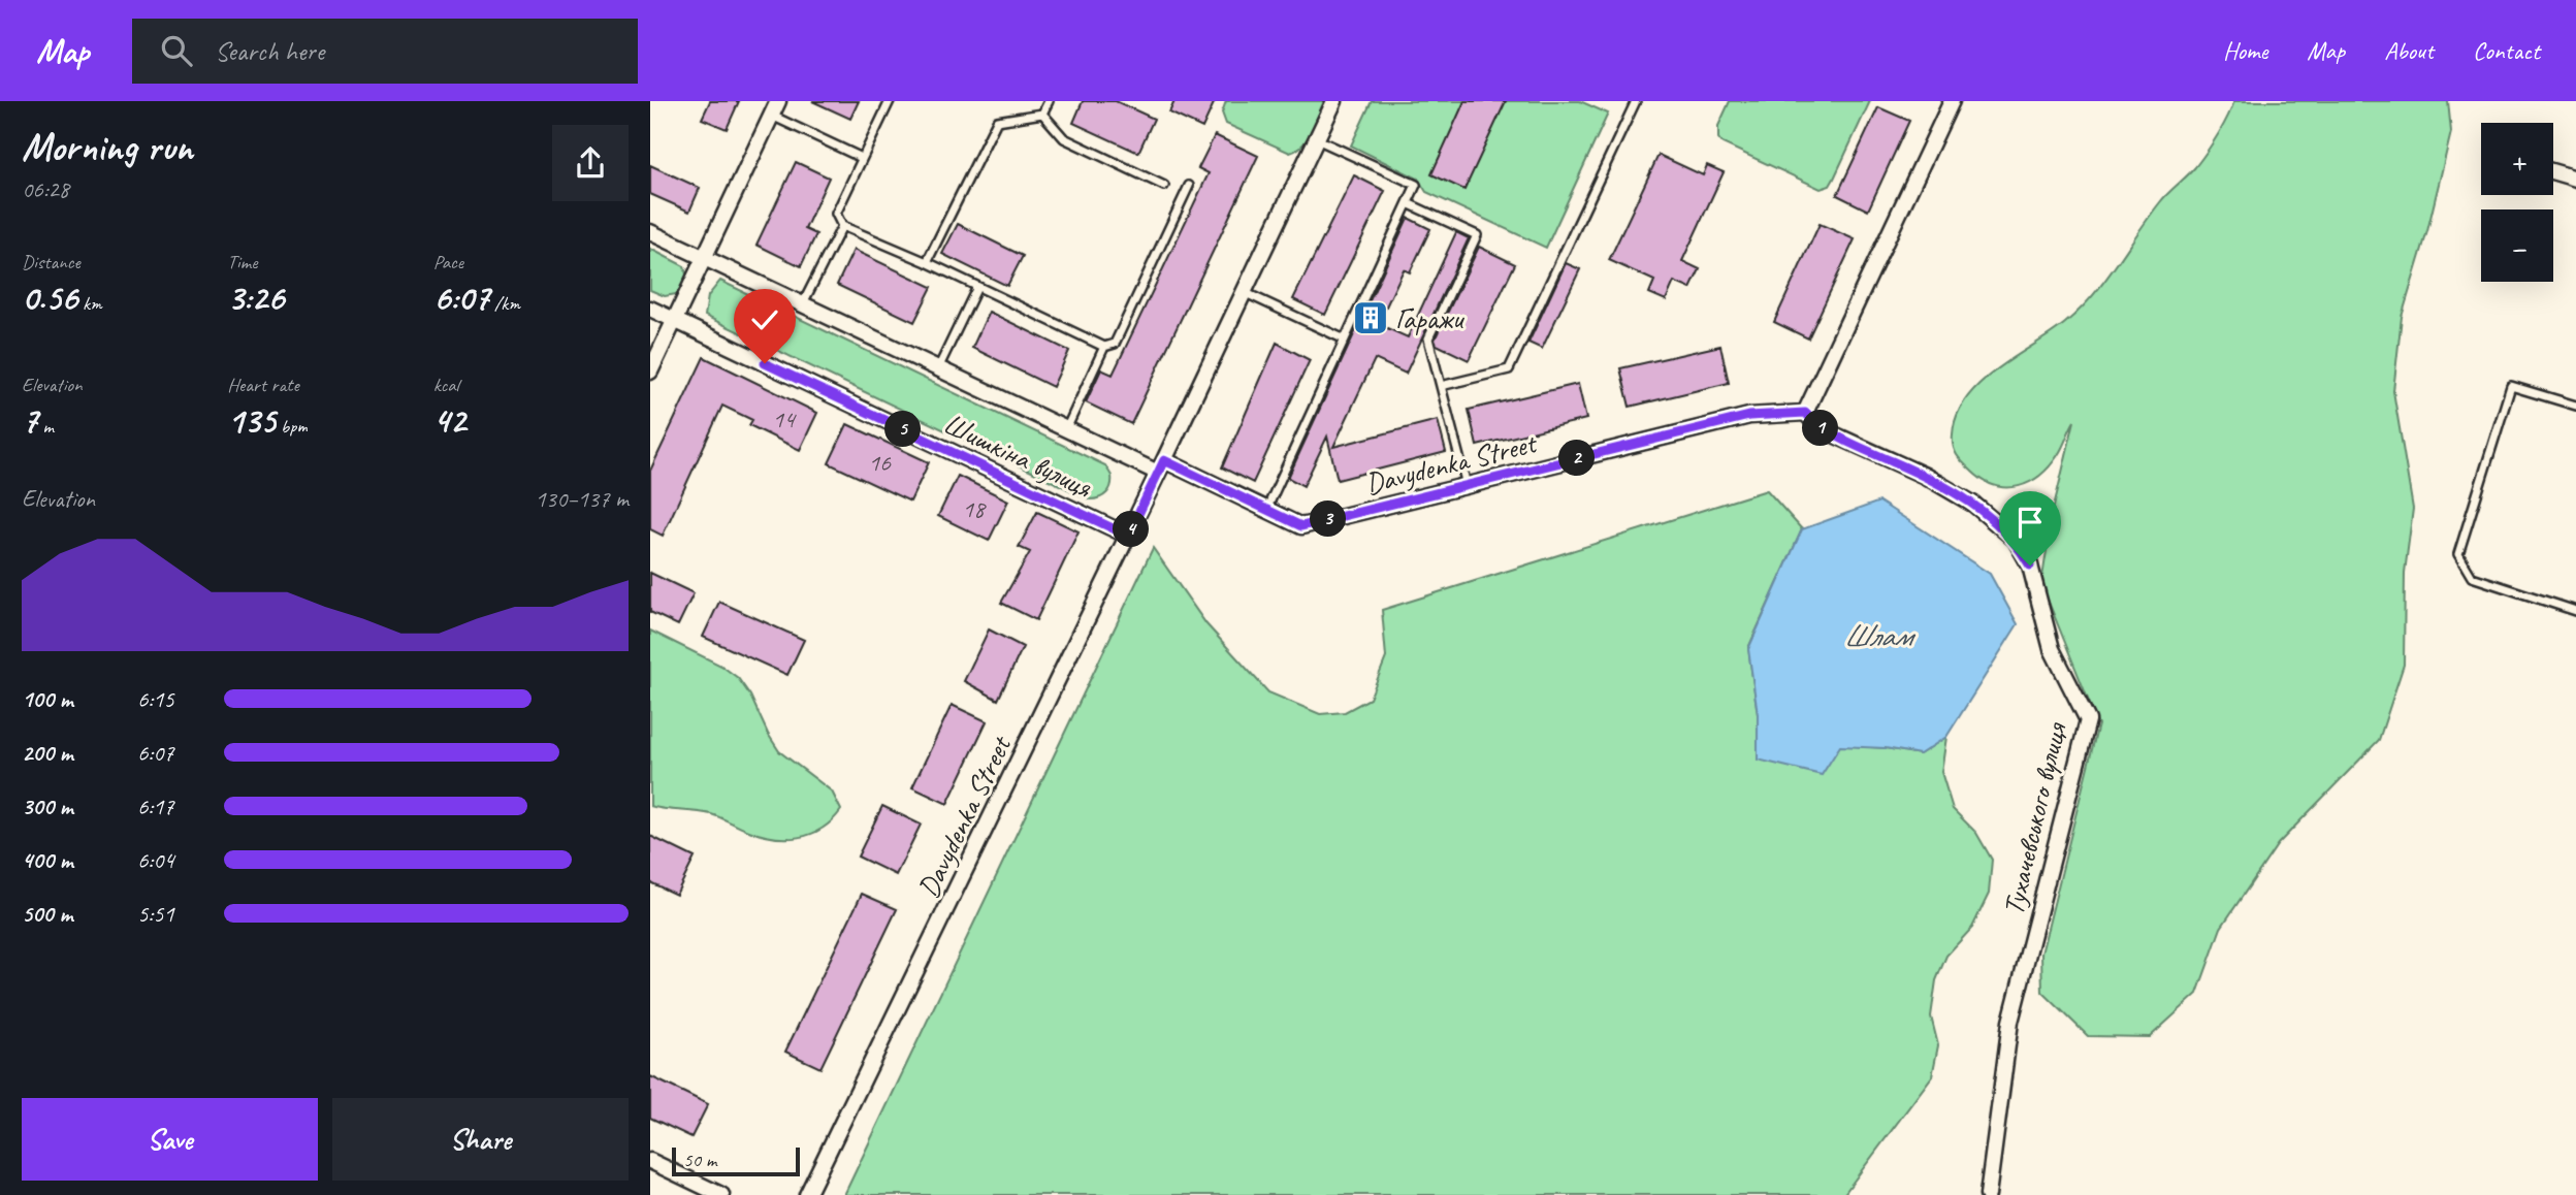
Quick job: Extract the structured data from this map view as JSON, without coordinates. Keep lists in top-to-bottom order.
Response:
{
  "streets": {
    "street": ["Шишкiна вулиця", "Davydenka Street", "Тухачевського вулиця"]
  },
  "crossings": [
    ["Шишкiна вулиця", "Davydenka Street"],
    ["Davydenka Street", "Тухачевського вулиця"]
  ],
  "water": ["Шлам"],
  "places": {
    "building": ["Гаражи"]
  },
  "house_numbers": ["14", "16", "18"],
  "scale_bar": "50 m",
  "page": {
    "header": "Map",
    "search": "Search here",
    "nav": [
      "Home",
      "Map",
      "About",
      "Contact"
    ],
    "heading": ["Morning run", "06:28"],
    "map_buttons": ["+", "−"],
    "stats": [
      ["Distance", "0.56 km"],
      ["Time", "3:26"],
      ["Pace", "6:07 /km"],
      ["Elevation", "7 m"],
      ["Heart rate", "135 bpm"],
      ["kcal", "42"]
    ],
    "pins": [
      "1",
      "5",
      "2",
      "3",
      "4"
    ],
    "chart": ["Elevation", "130–137 m"],
    "list": [
      {
        "name": "100 m",
        "note": "6:15"
      },
      {
        "name": "200 m",
        "note": "6:07"
      },
      {
        "name": "300 m",
        "note": "6:17"
      },
      {
        "name": "400 m",
        "note": "6:04"
      },
      {
        "name": "500 m",
        "note": "5:51"
      }
    ],
    "buttons": ["Save", "Share"],
    "scale": "50 m"
  }
}
